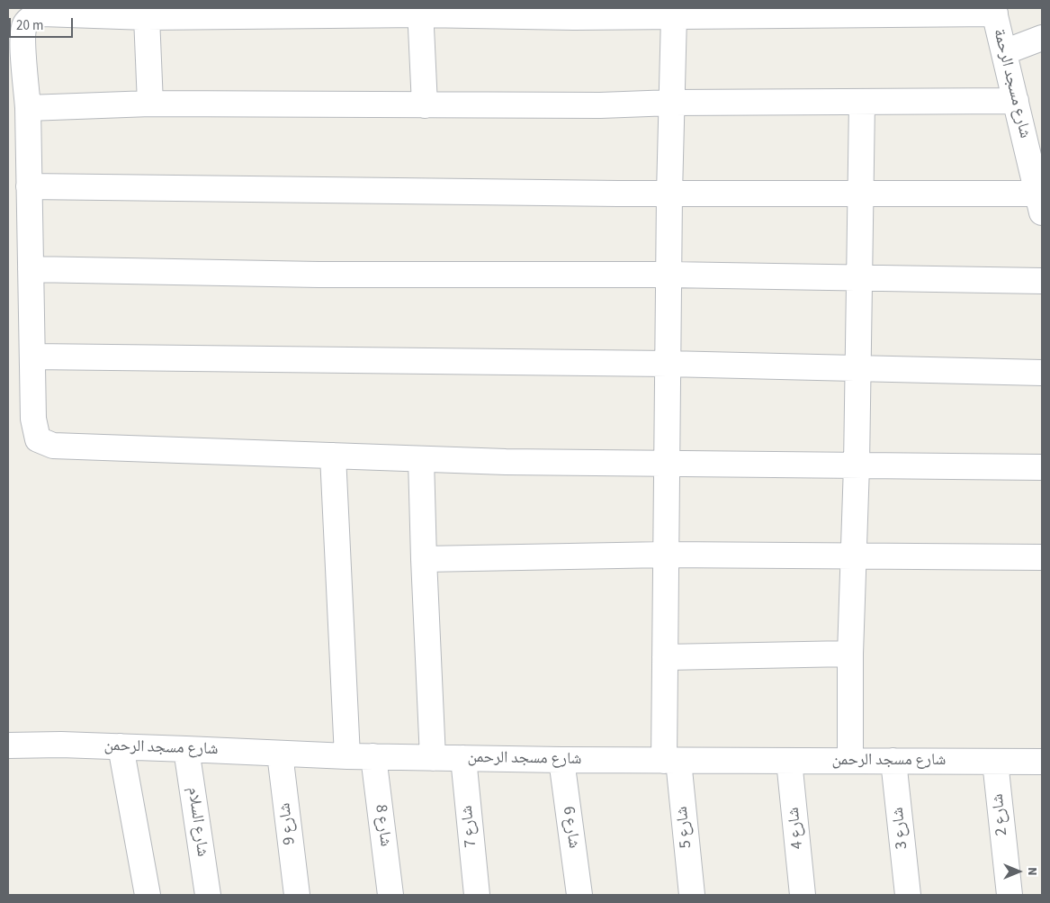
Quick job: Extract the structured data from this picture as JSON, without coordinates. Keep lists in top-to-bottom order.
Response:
{
  "streets": {
    "street": [
      "شارع مسجد الرحمة",
      "شارع مسجد الرحمن",
      "شارع 2",
      "شارع السلام",
      "شارع 9",
      "شارع 8",
      "شارع 7",
      "شارع 6",
      "شارع 5",
      "شارع 4",
      "شارع 3"
    ]
  },
  "crossings": [
    ["شارع مسجد الرحمن", "شارع 2"],
    ["شارع مسجد الرحمن", "شارع السلام"],
    ["شارع مسجد الرحمن", "شارع 9"],
    ["شارع مسجد الرحمن", "شارع 8"],
    ["شارع مسجد الرحمن", "شارع 7"],
    ["شارع مسجد الرحمن", "شارع 6"],
    ["شارع مسجد الرحمن", "شارع 5"],
    ["شارع مسجد الرحمن", "شارع 4"],
    ["شارع مسجد الرحمن", "شارع 3"]
  ],
  "scale_bar": "20 m",
  "north": "right"
}
